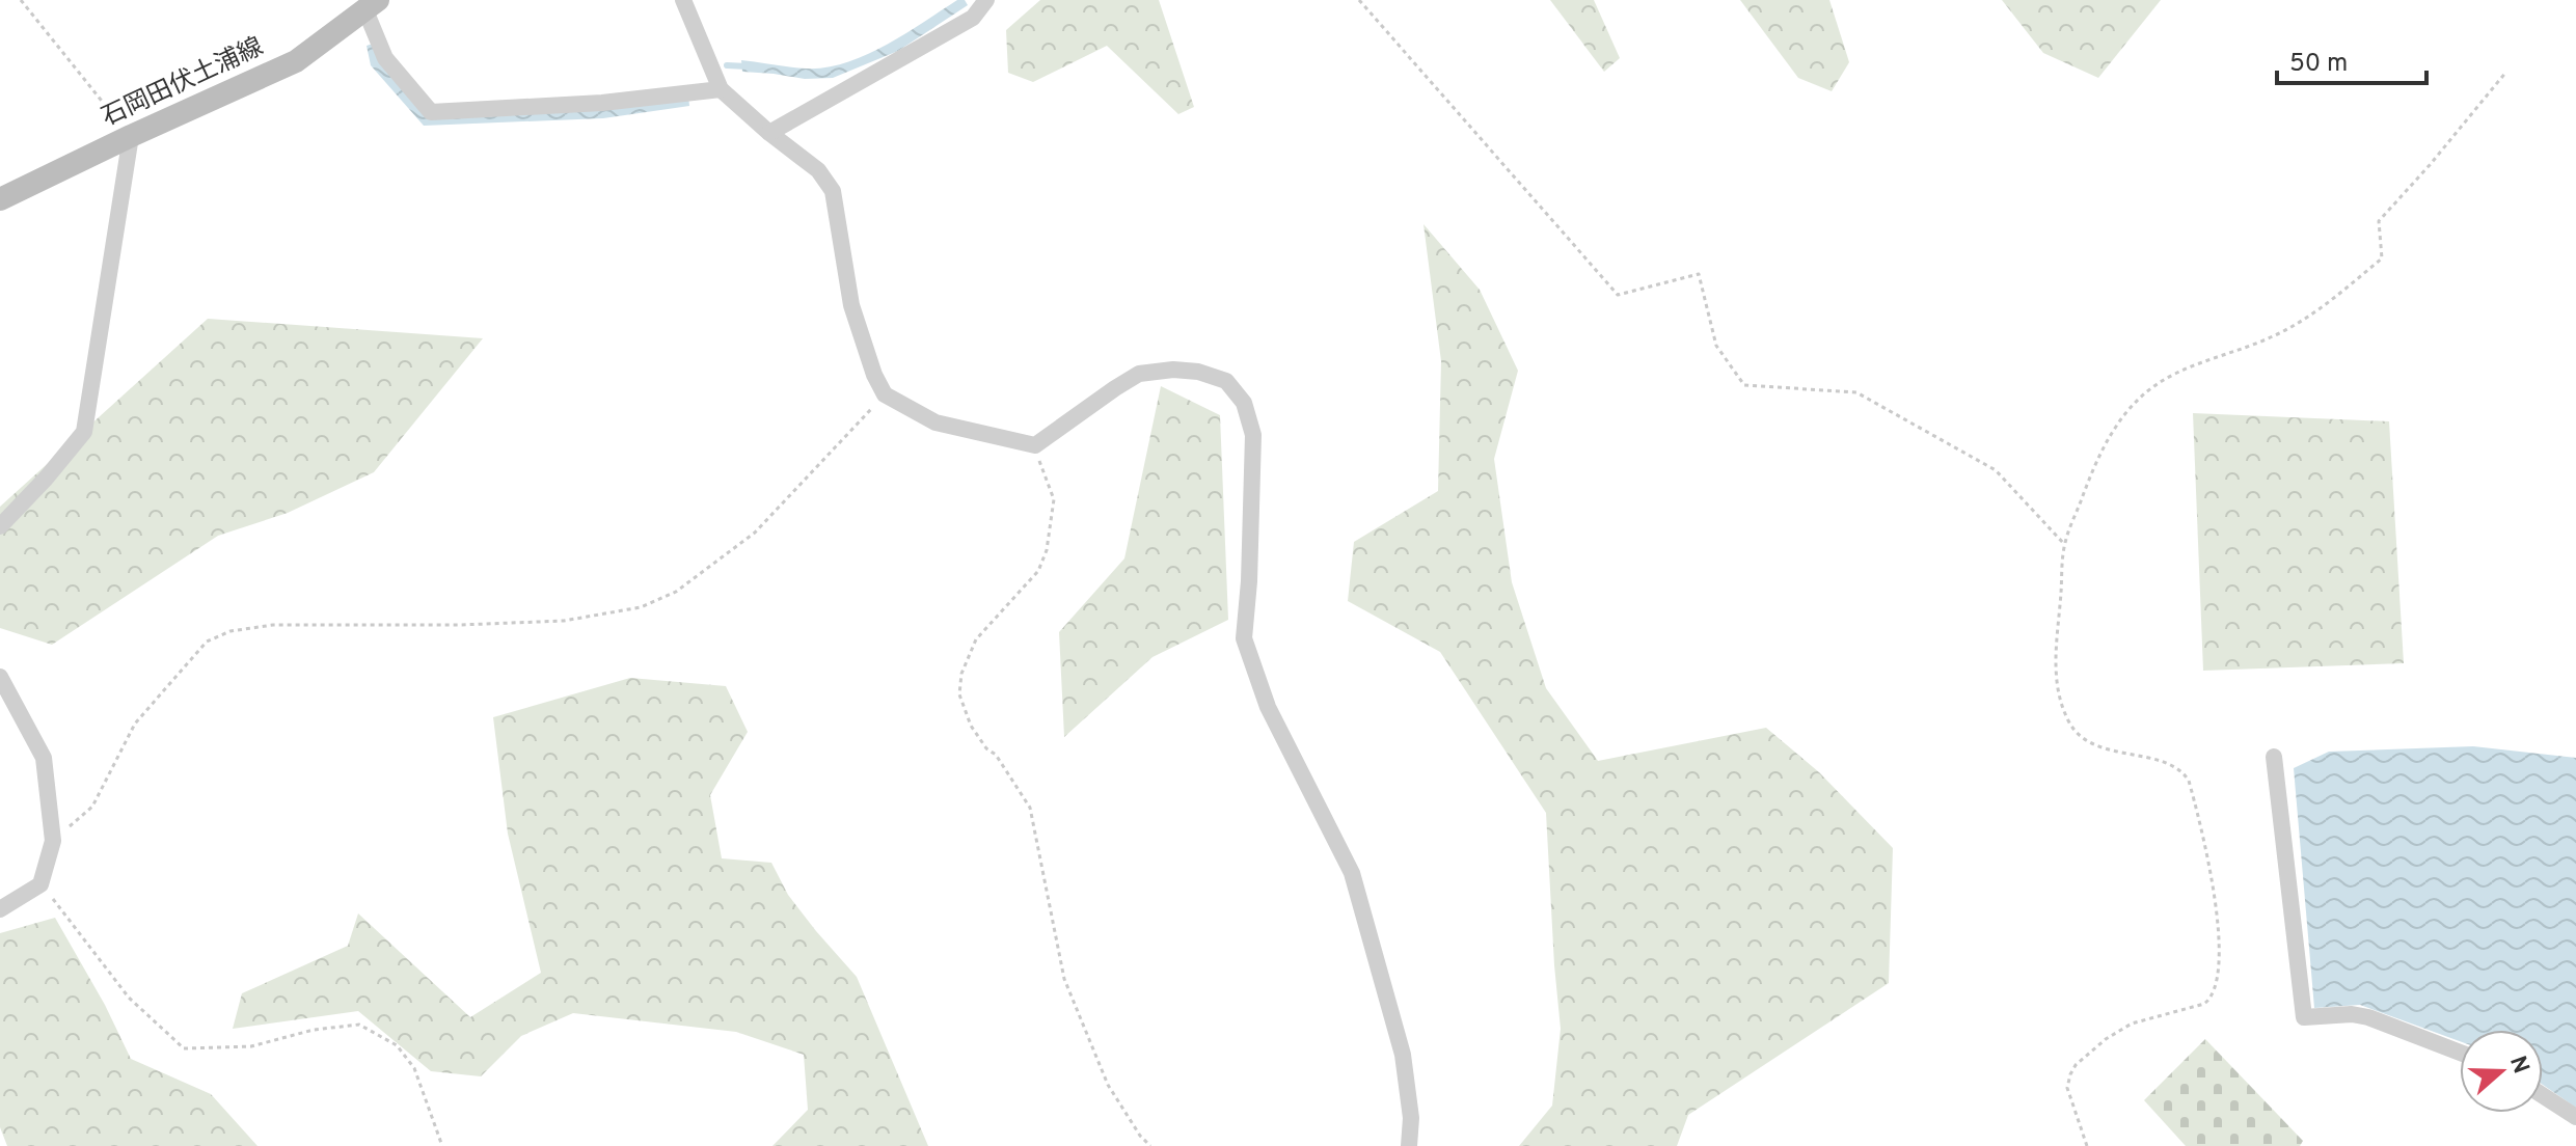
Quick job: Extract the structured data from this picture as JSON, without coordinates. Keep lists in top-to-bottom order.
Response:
{
  "streets": {
    "main road": ["石岡田伏土浦線"]
  },
  "scale_bar": "50 m",
  "north": "right"
}
